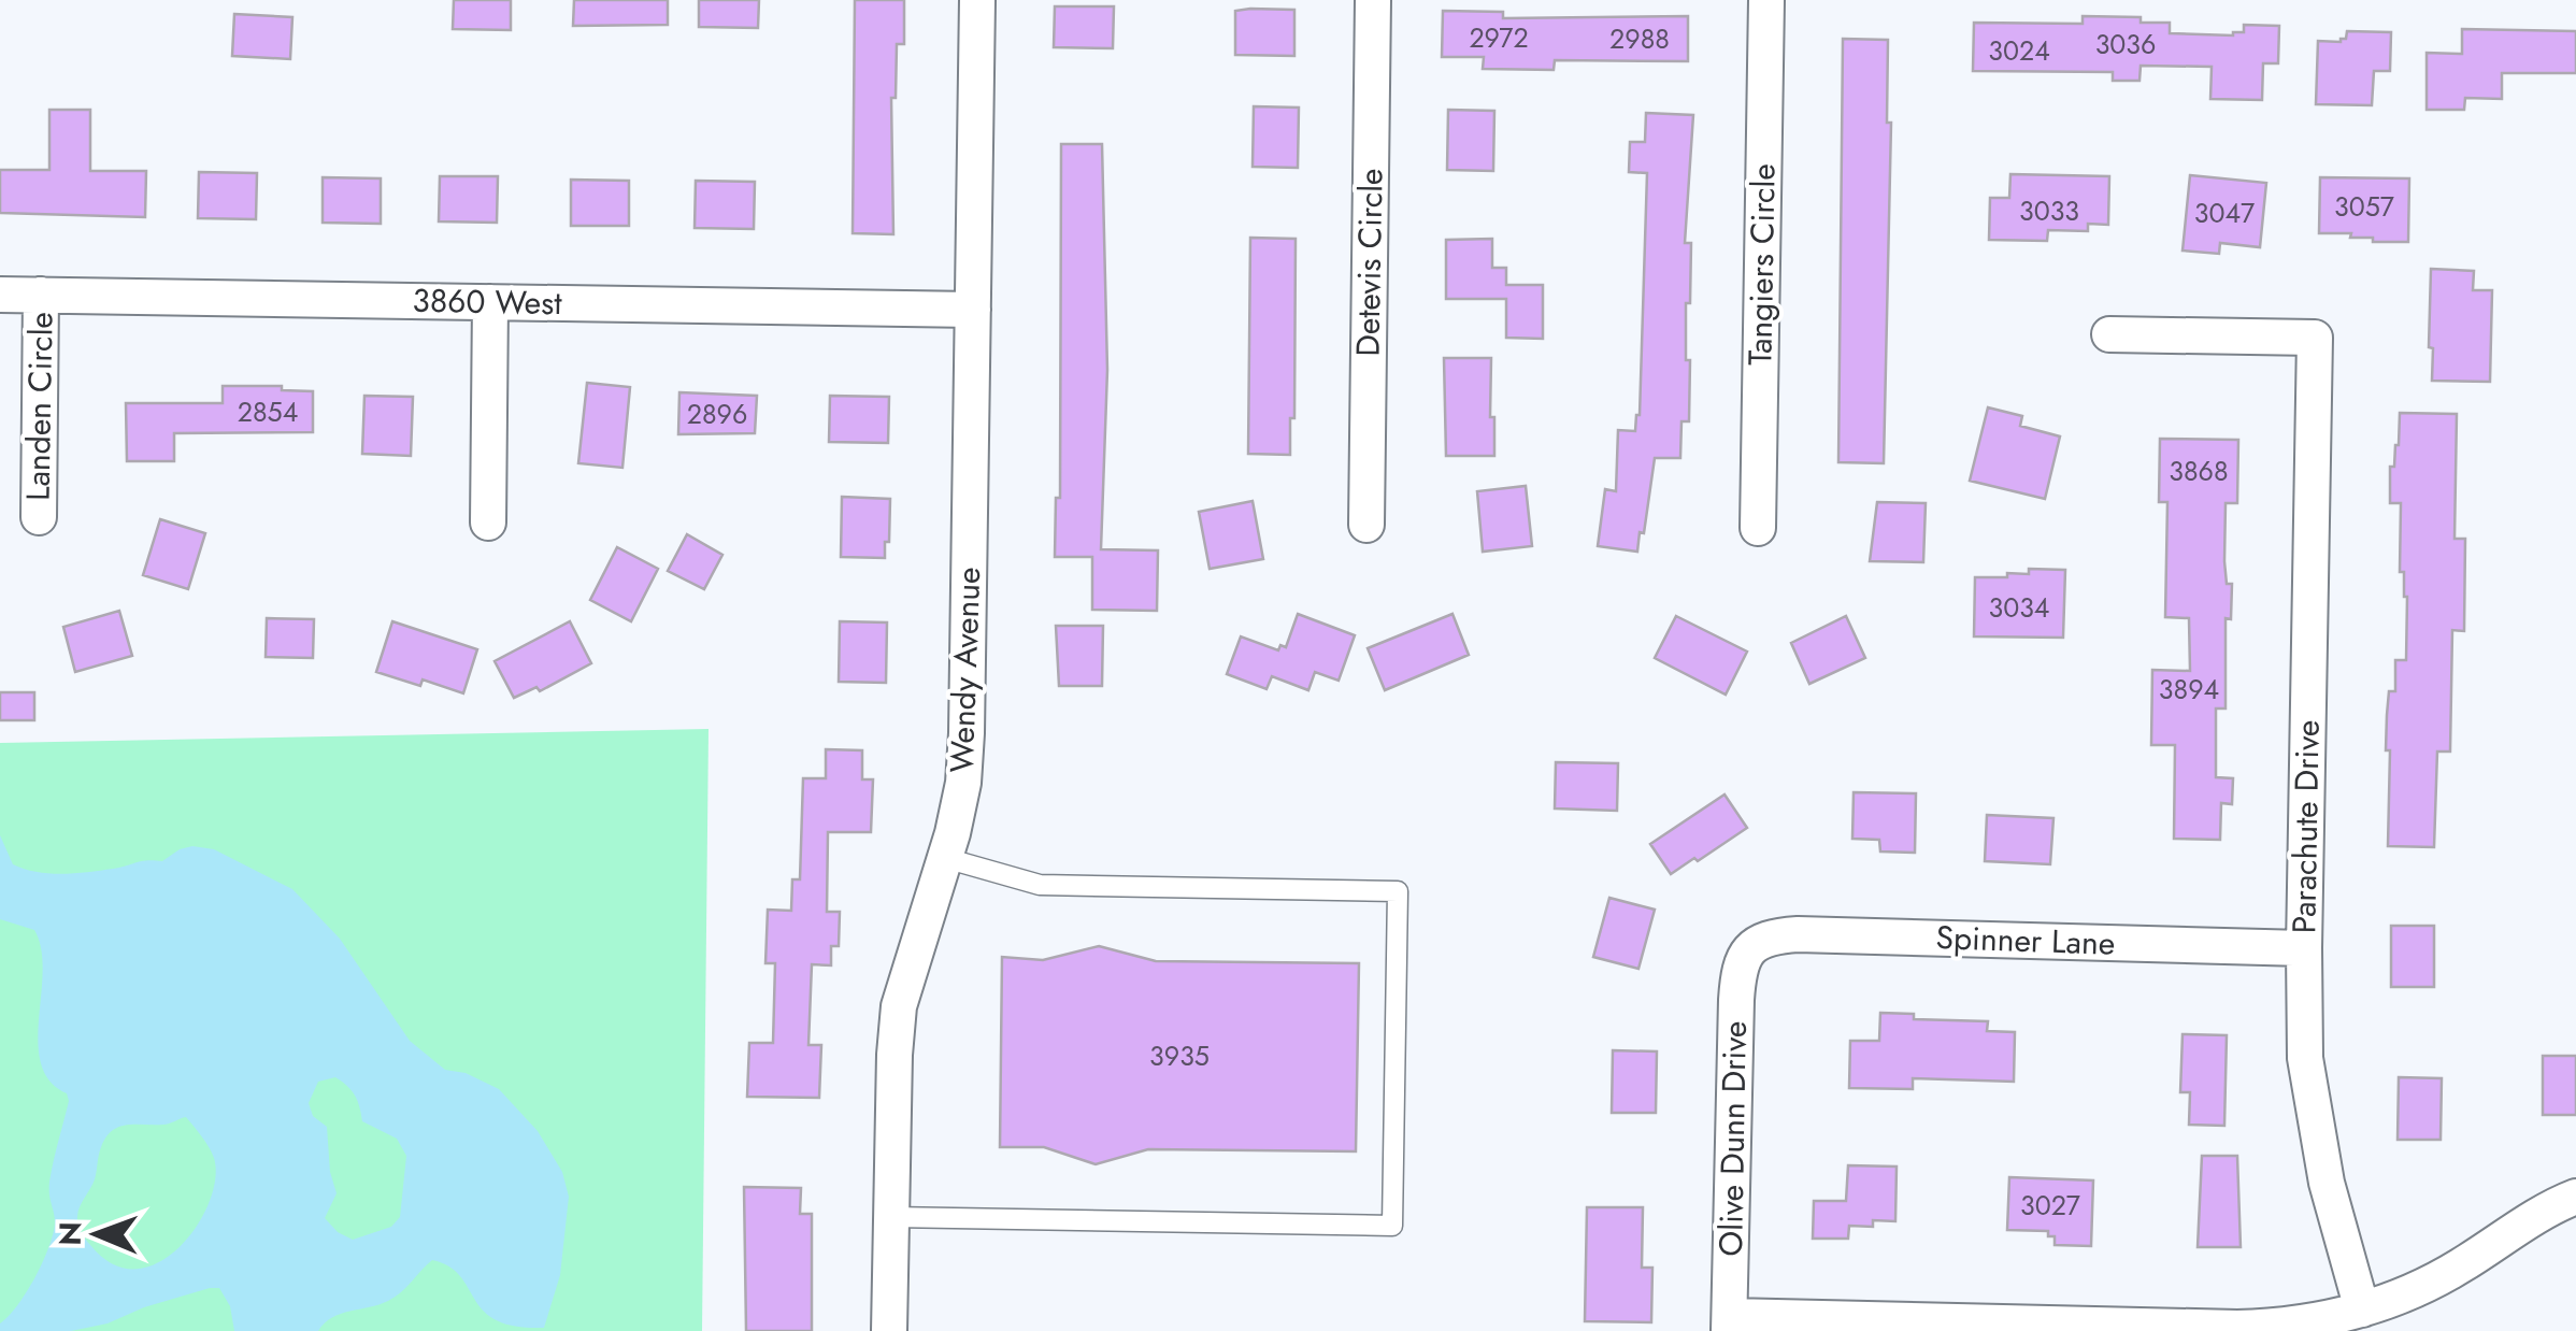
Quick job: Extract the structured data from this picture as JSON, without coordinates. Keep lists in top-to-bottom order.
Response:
{
  "streets": {
    "street": [
      "Detevis Circle",
      "Tangiers Circle",
      "3860 West",
      "Landen Circle",
      "Wendy Avenue",
      "Parachute Drive",
      "Spinner Lane",
      "Olive Dunn Drive"
    ]
  },
  "crossings": [
    ["3860 West", "Landen Circle"],
    ["3860 West", "Wendy Avenue"],
    ["Parachute Drive", "Spinner Lane"],
    ["Spinner Lane", "Olive Dunn Drive"]
  ],
  "house_numbers": [
    "2972",
    "2988",
    "3036",
    "3024",
    "3057",
    "3033",
    "3047",
    "2854",
    "2896",
    "3868",
    "3034",
    "3894",
    "3935",
    "3027"
  ],
  "north": "left"
}
